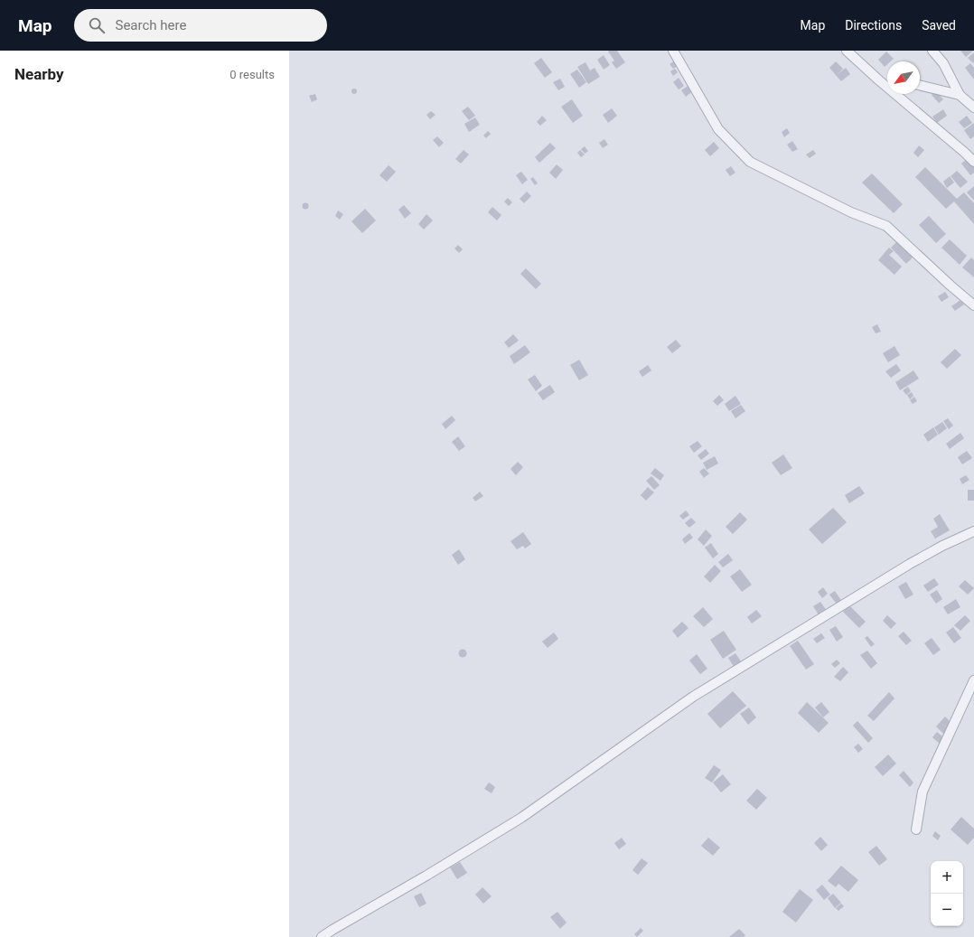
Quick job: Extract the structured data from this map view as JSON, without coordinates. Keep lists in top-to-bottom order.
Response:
{
  "north": "bottom left",
  "page": {
    "header": "Map",
    "search": "Search here",
    "nav": ["Map", "Directions", "Saved"],
    "heading": ["Nearby", "0 results"],
    "map_buttons": ["+", "−"]
  }
}
